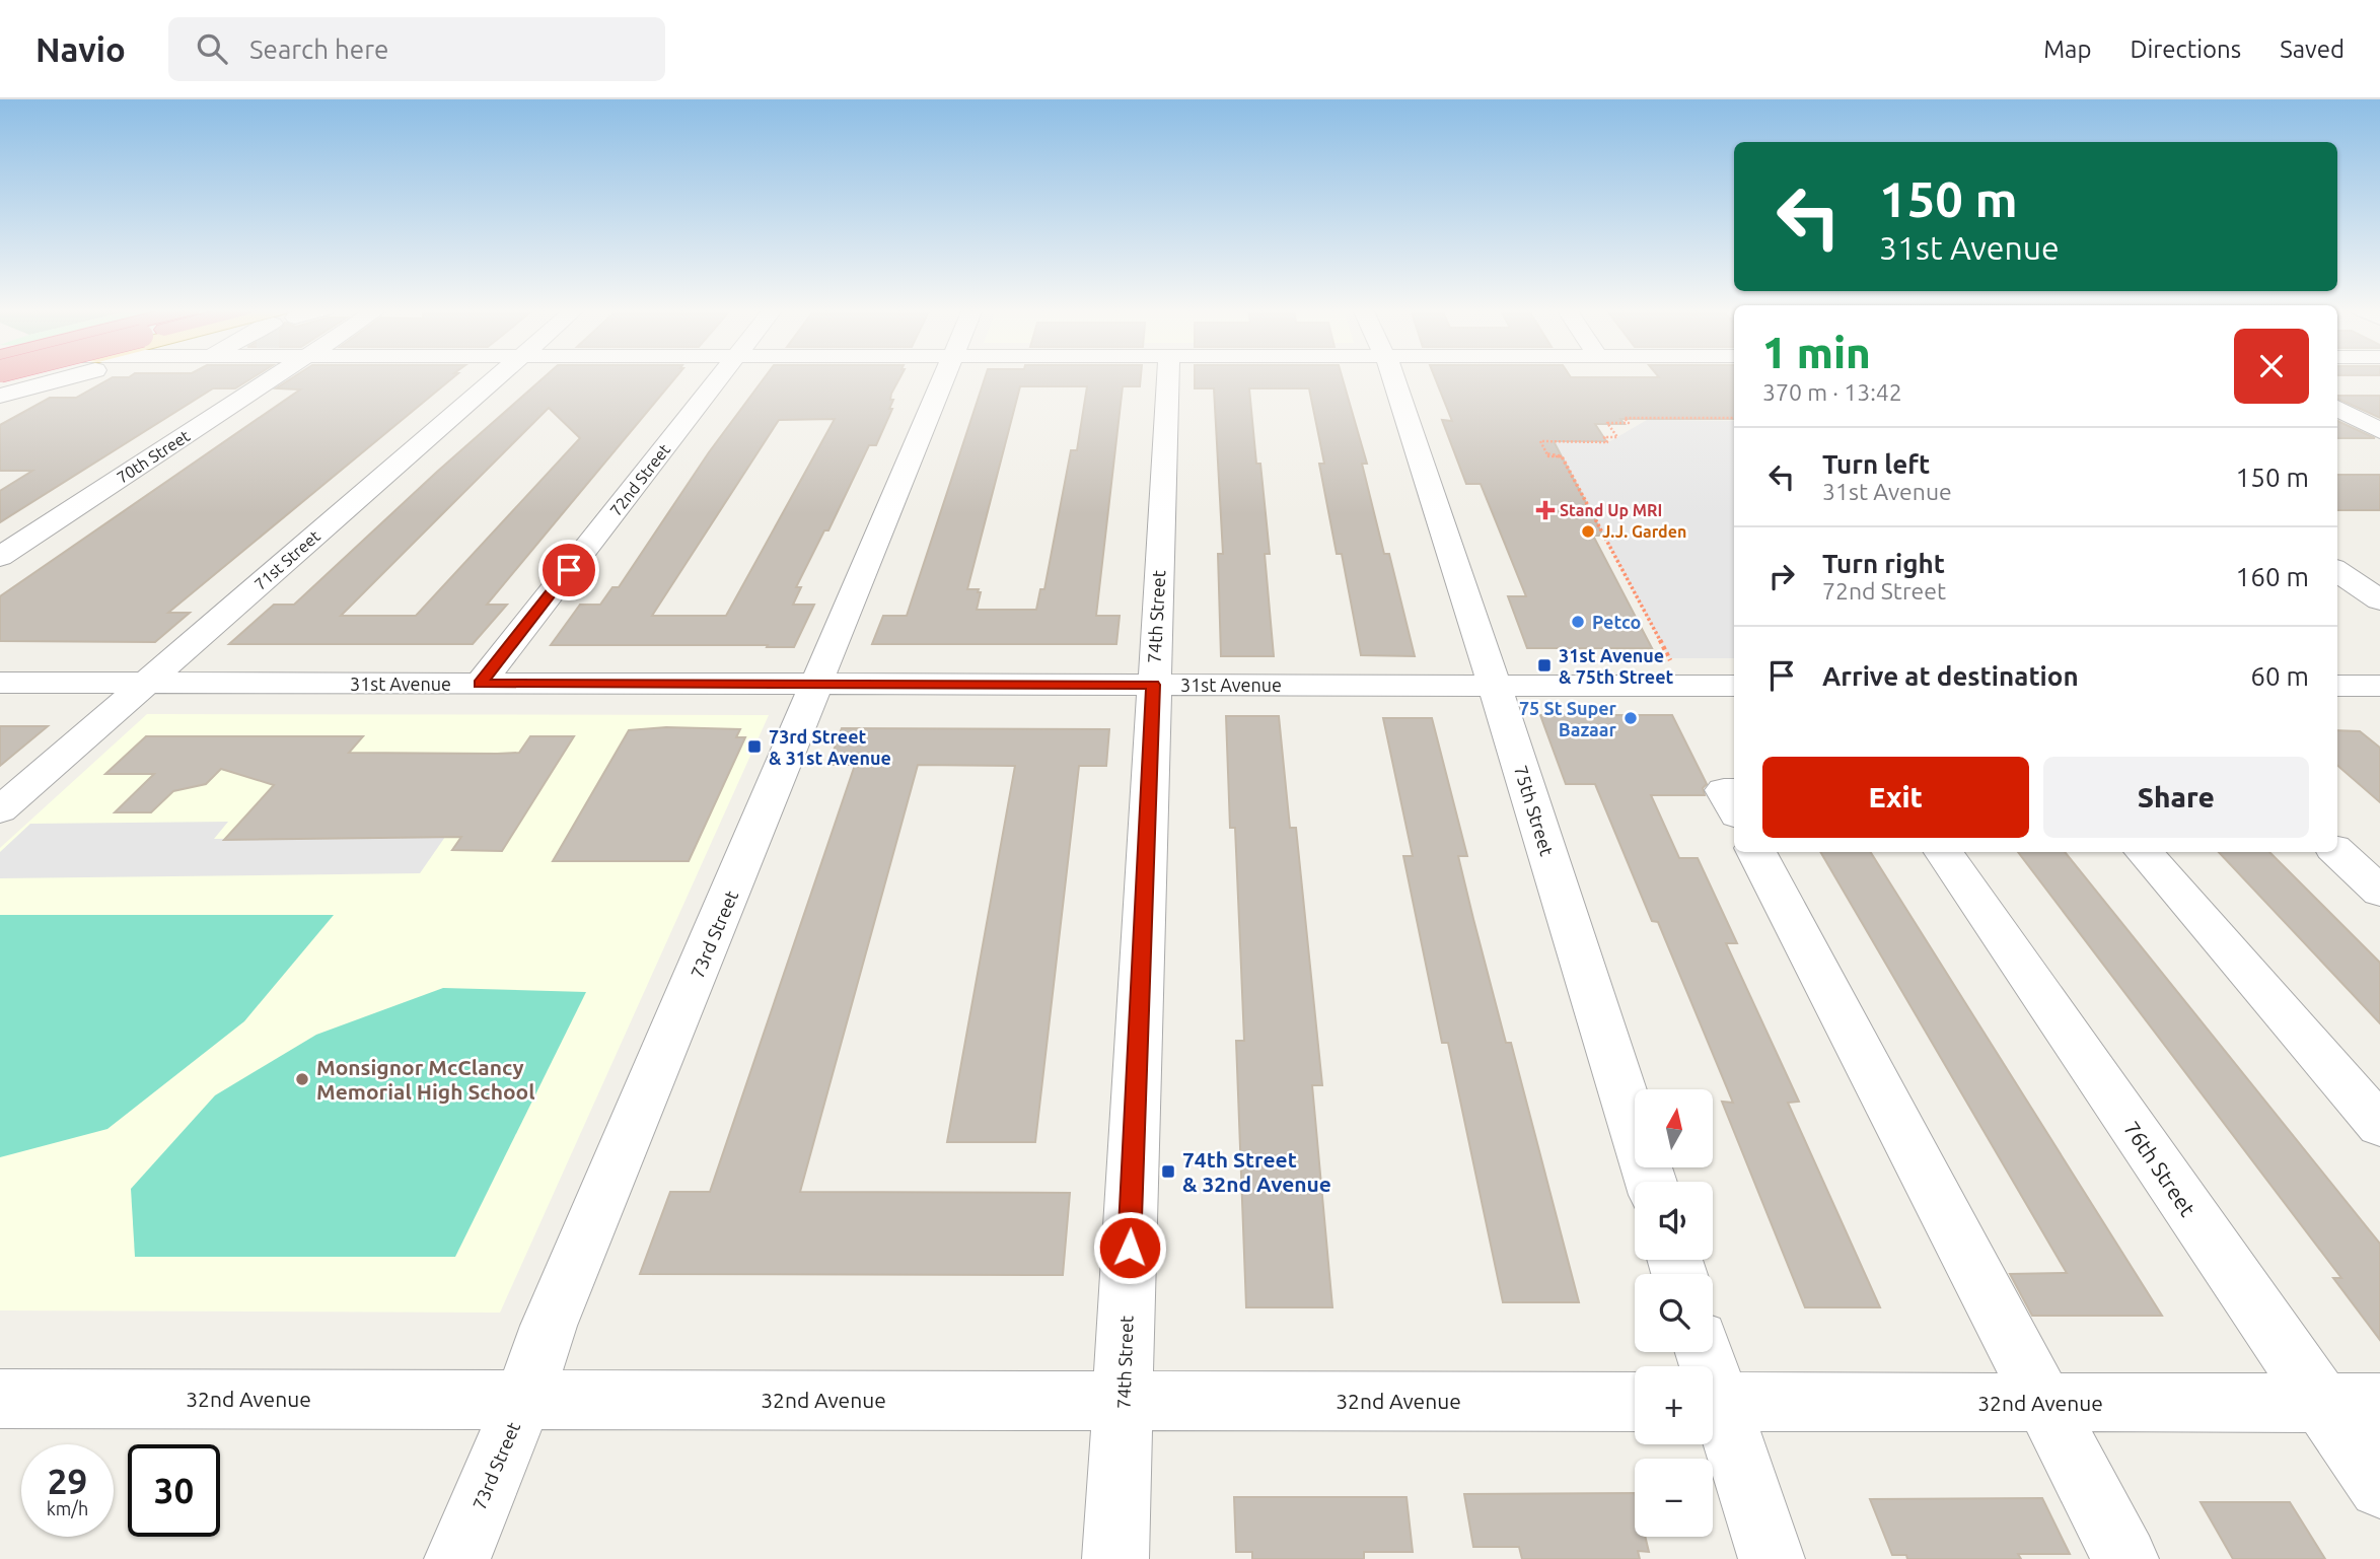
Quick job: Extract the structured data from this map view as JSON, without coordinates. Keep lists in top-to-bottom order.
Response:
{
  "streets": {
    "street": [
      "70th Street",
      "72nd Street",
      "71st Street",
      "74th Street",
      "31st Avenue",
      "75th Street",
      "73rd Street",
      "76th Street",
      "32nd Avenue"
    ]
  },
  "crossings": [
    ["72nd Street", "31st Avenue"],
    ["71st Street", "31st Avenue"],
    ["74th Street", "31st Avenue"],
    ["74th Street", "32nd Avenue"],
    ["31st Avenue", "75th Street"],
    ["31st Avenue", "73rd Street"],
    ["73rd Street", "32nd Avenue"],
    ["76th Street", "32nd Avenue"]
  ],
  "places": {
    "health": ["Stand Up MRI"],
    "other": [
      "J.J. Garden",
      "Petco",
      "75 St Super Bazaar",
      "Monsignor McClancy Memorial High School"
    ],
    "transit": ["31st Avenue & 75th Street", "73rd Street & 31st Avenue", "74th Street & 32nd Avenue"]
  },
  "north": "top",
  "page": {
    "header": "Navio",
    "search": "Search here",
    "nav": ["Map", "Directions", "Saved"],
    "turn": ["150 m", "31st Avenue"],
    "heading": ["1 min", "370 m · 13:42"],
    "list": [
      {
        "name": "Turn left",
        "note": "31st Avenue",
        "value": "150 m"
      },
      {
        "name": "Turn right",
        "note": "72nd Street",
        "value": "160 m"
      },
      {
        "name": "Arrive at destination",
        "value": "60 m"
      }
    ],
    "buttons": ["Exit", "Share"],
    "map_buttons": ["+", "−"],
    "speed": "29 km/h",
    "limit": "30"
  }
}
